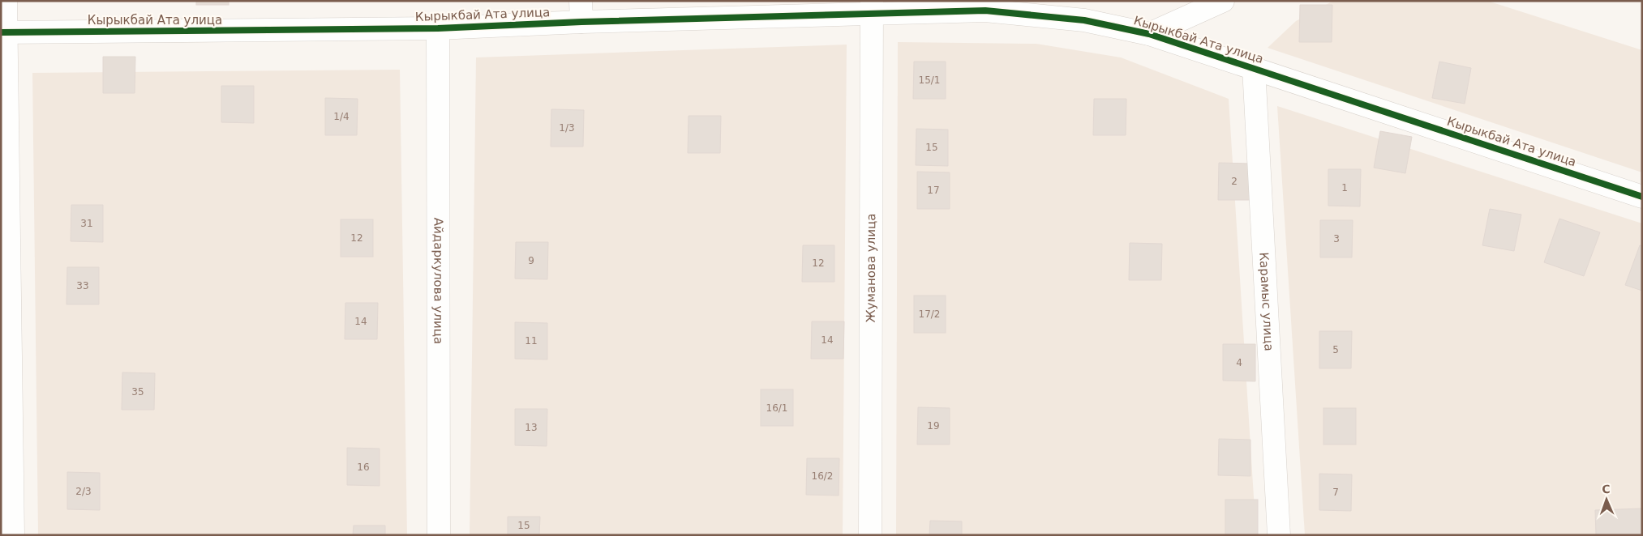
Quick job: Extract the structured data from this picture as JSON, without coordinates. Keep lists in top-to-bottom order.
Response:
{
  "streets": {
    "street": [
      "Кырыкбай Ата улица",
      "Жуманова улица",
      "Айдаркулова улица",
      "Карамыс улица"
    ]
  },
  "crossings": [
    ["Кырыкбай Ата улица", "Жуманова улица"],
    ["Кырыкбай Ата улица", "Айдаркулова улица"],
    ["Кырыкбай Ата улица", "Карамыс улица"]
  ],
  "house_numbers": [
    "15/1",
    "1/4",
    "1/3",
    "15",
    "2",
    "1",
    "17",
    "31",
    "12",
    "3",
    "9",
    "12",
    "33",
    "17/2",
    "14",
    "14",
    "11",
    "5",
    "4",
    "35",
    "16/1",
    "19",
    "13",
    "16",
    "16/2",
    "2/3",
    "7",
    "15"
  ],
  "north": "top"
}
